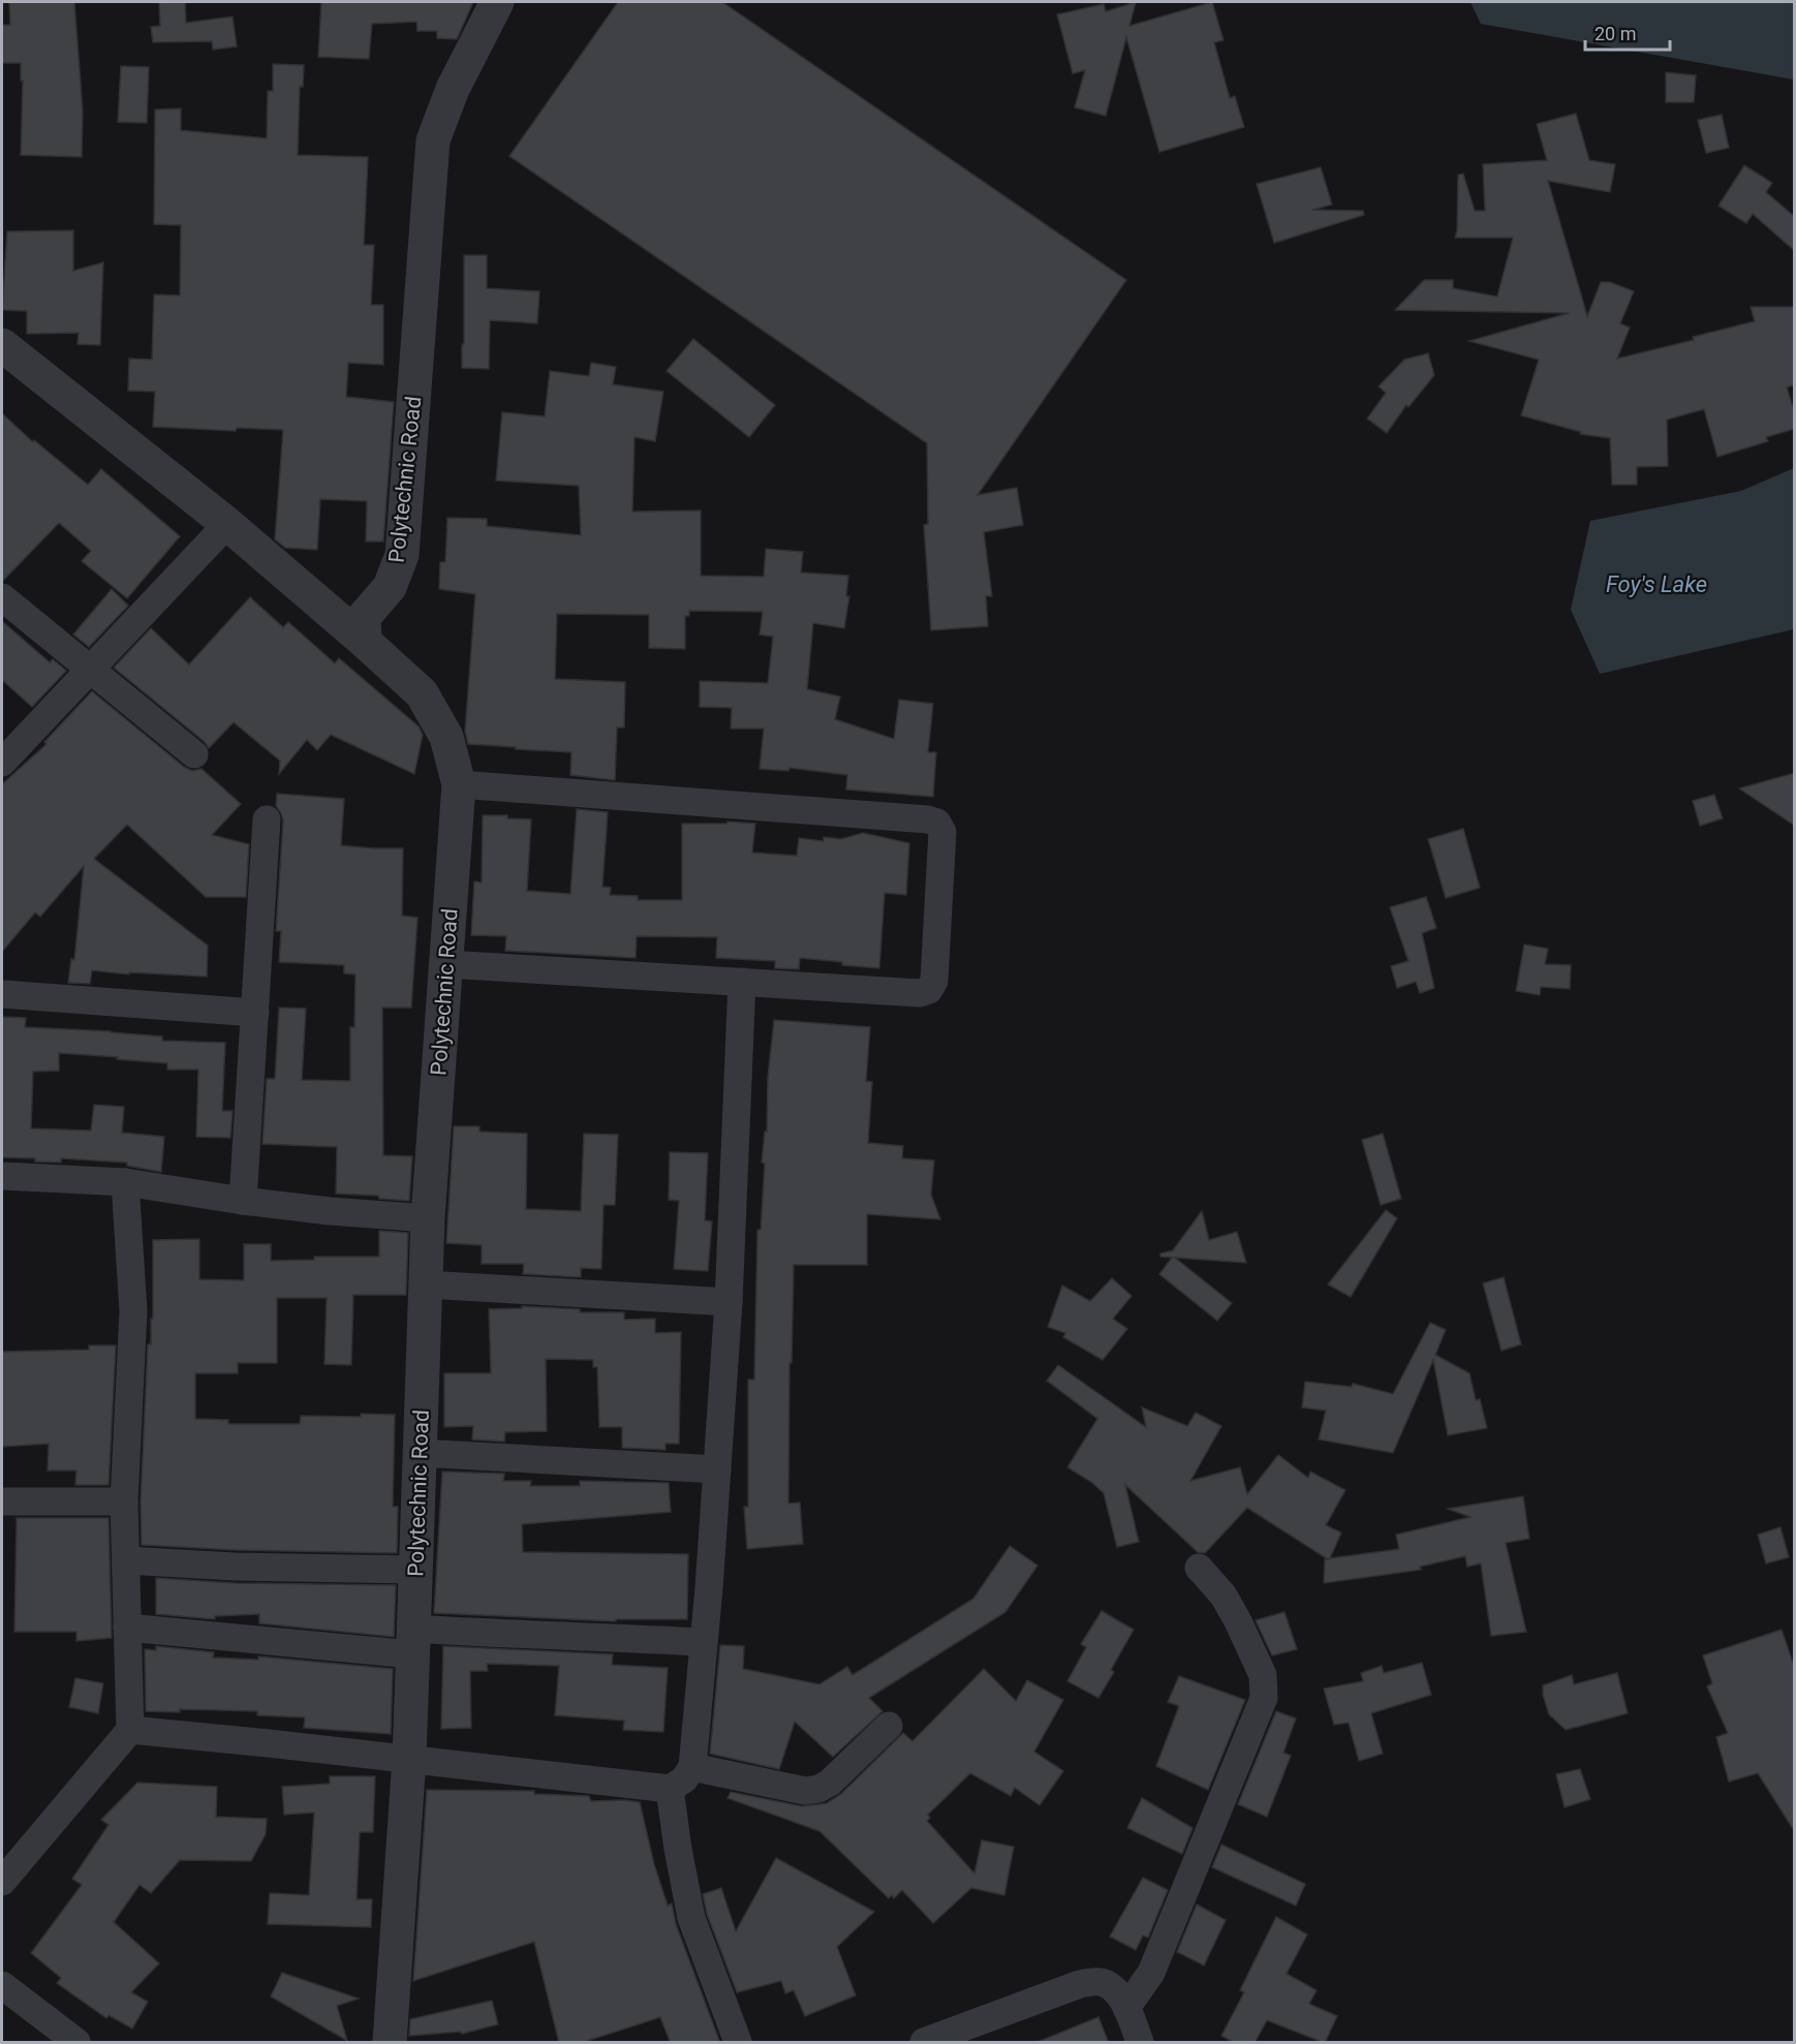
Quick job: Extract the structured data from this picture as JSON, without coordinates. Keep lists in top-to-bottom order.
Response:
{
  "streets": {
    "street": ["Polytechnic Road"]
  },
  "water": ["Foy's Lake"],
  "scale_bar": "20 m"
}
